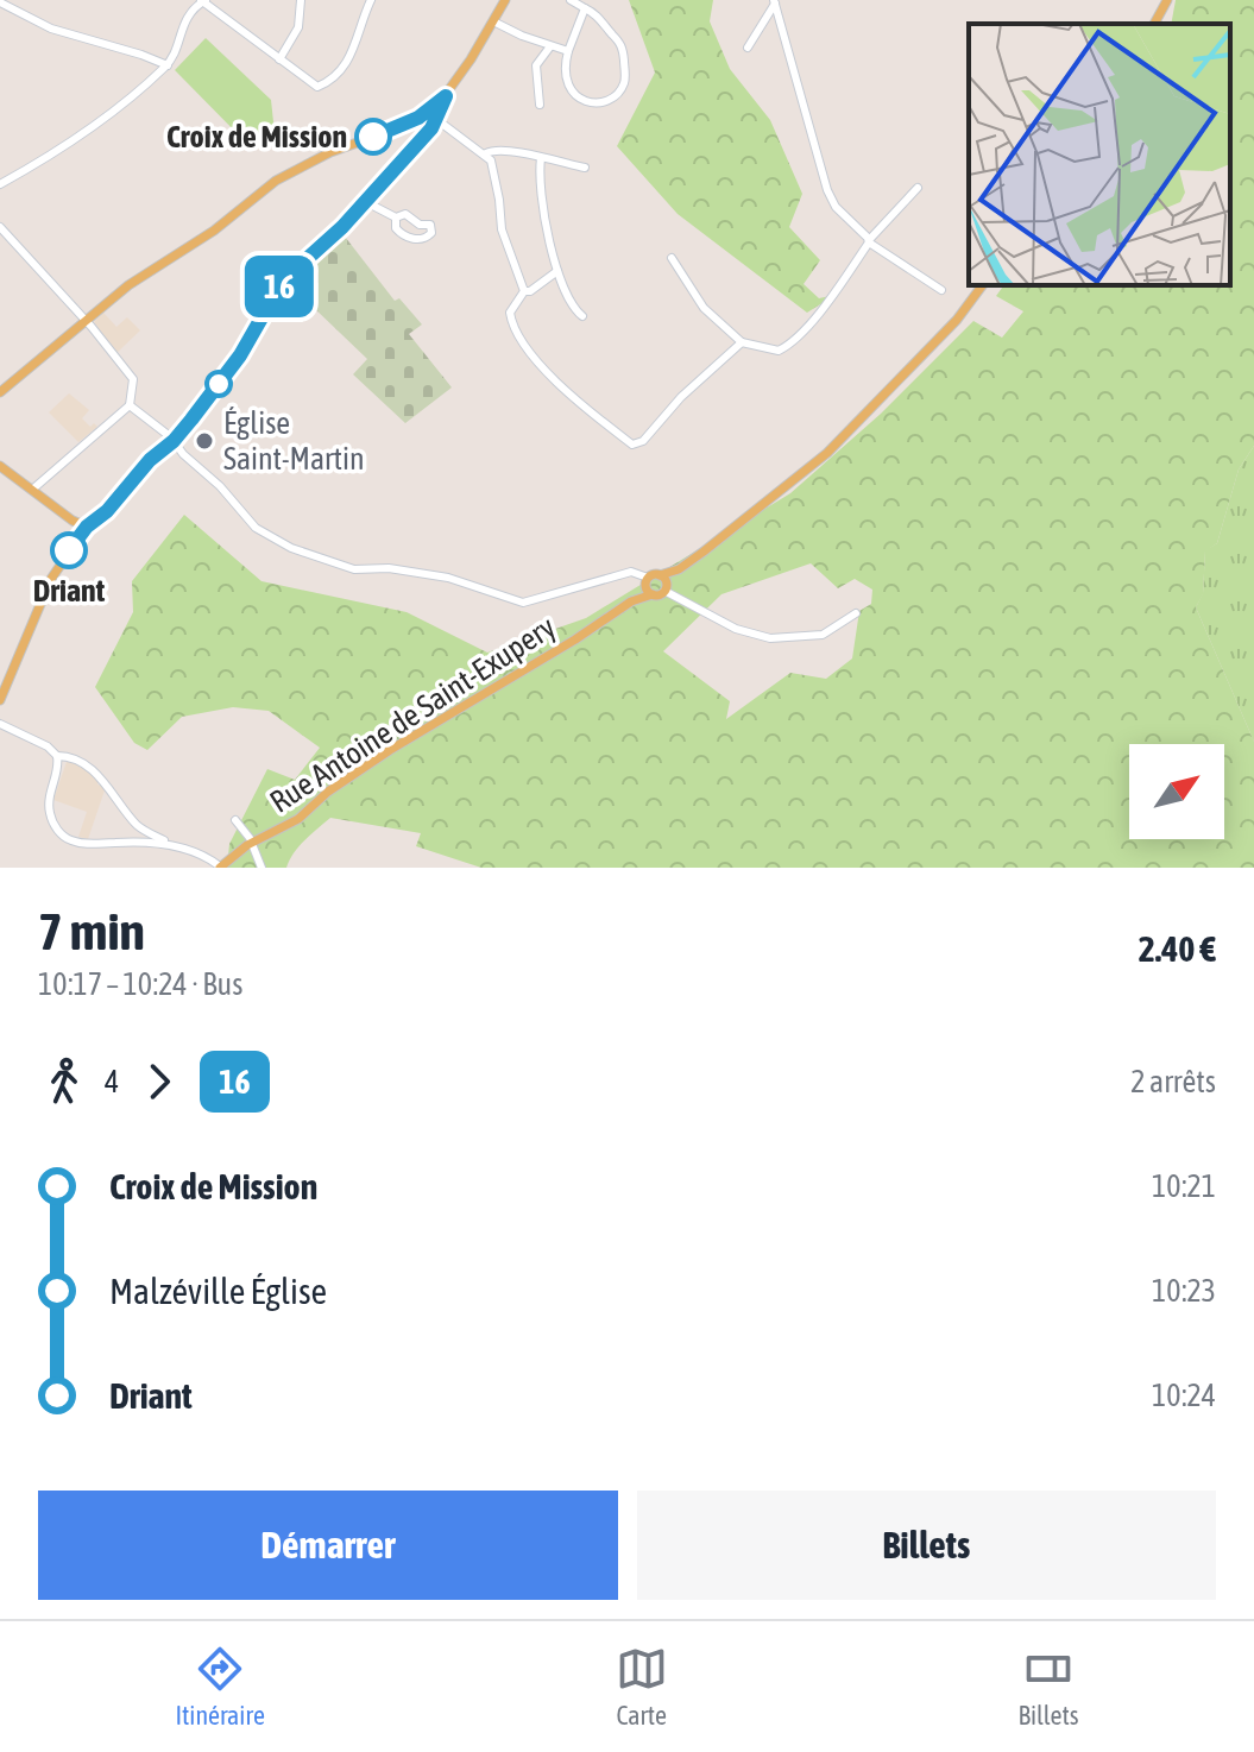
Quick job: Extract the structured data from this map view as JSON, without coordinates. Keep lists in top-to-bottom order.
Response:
{
  "streets": {
    "main road": ["Rue Antoine de Saint-Exupery"]
  },
  "places": ["Croix de Mission", "Église Saint-Martin", "Driant"],
  "lines": ["bus line 16"],
  "north": "top right",
  "page": {
    "on_map": "16",
    "heading": ["7 min", "10:17 – 10:24 · Bus", "2.40 €"],
    "legs": ["4", "16", "2 arrêts"],
    "list": [
      {
        "name": "Croix de Mission",
        "value": "10:21"
      },
      {
        "name": "Malzéville Église",
        "value": "10:23"
      },
      {
        "name": "Driant",
        "value": "10:24"
      }
    ],
    "buttons": ["Démarrer", "Billets"],
    "tabs": ["Itinéraire", "Carte", "Billets"]
  }
}
